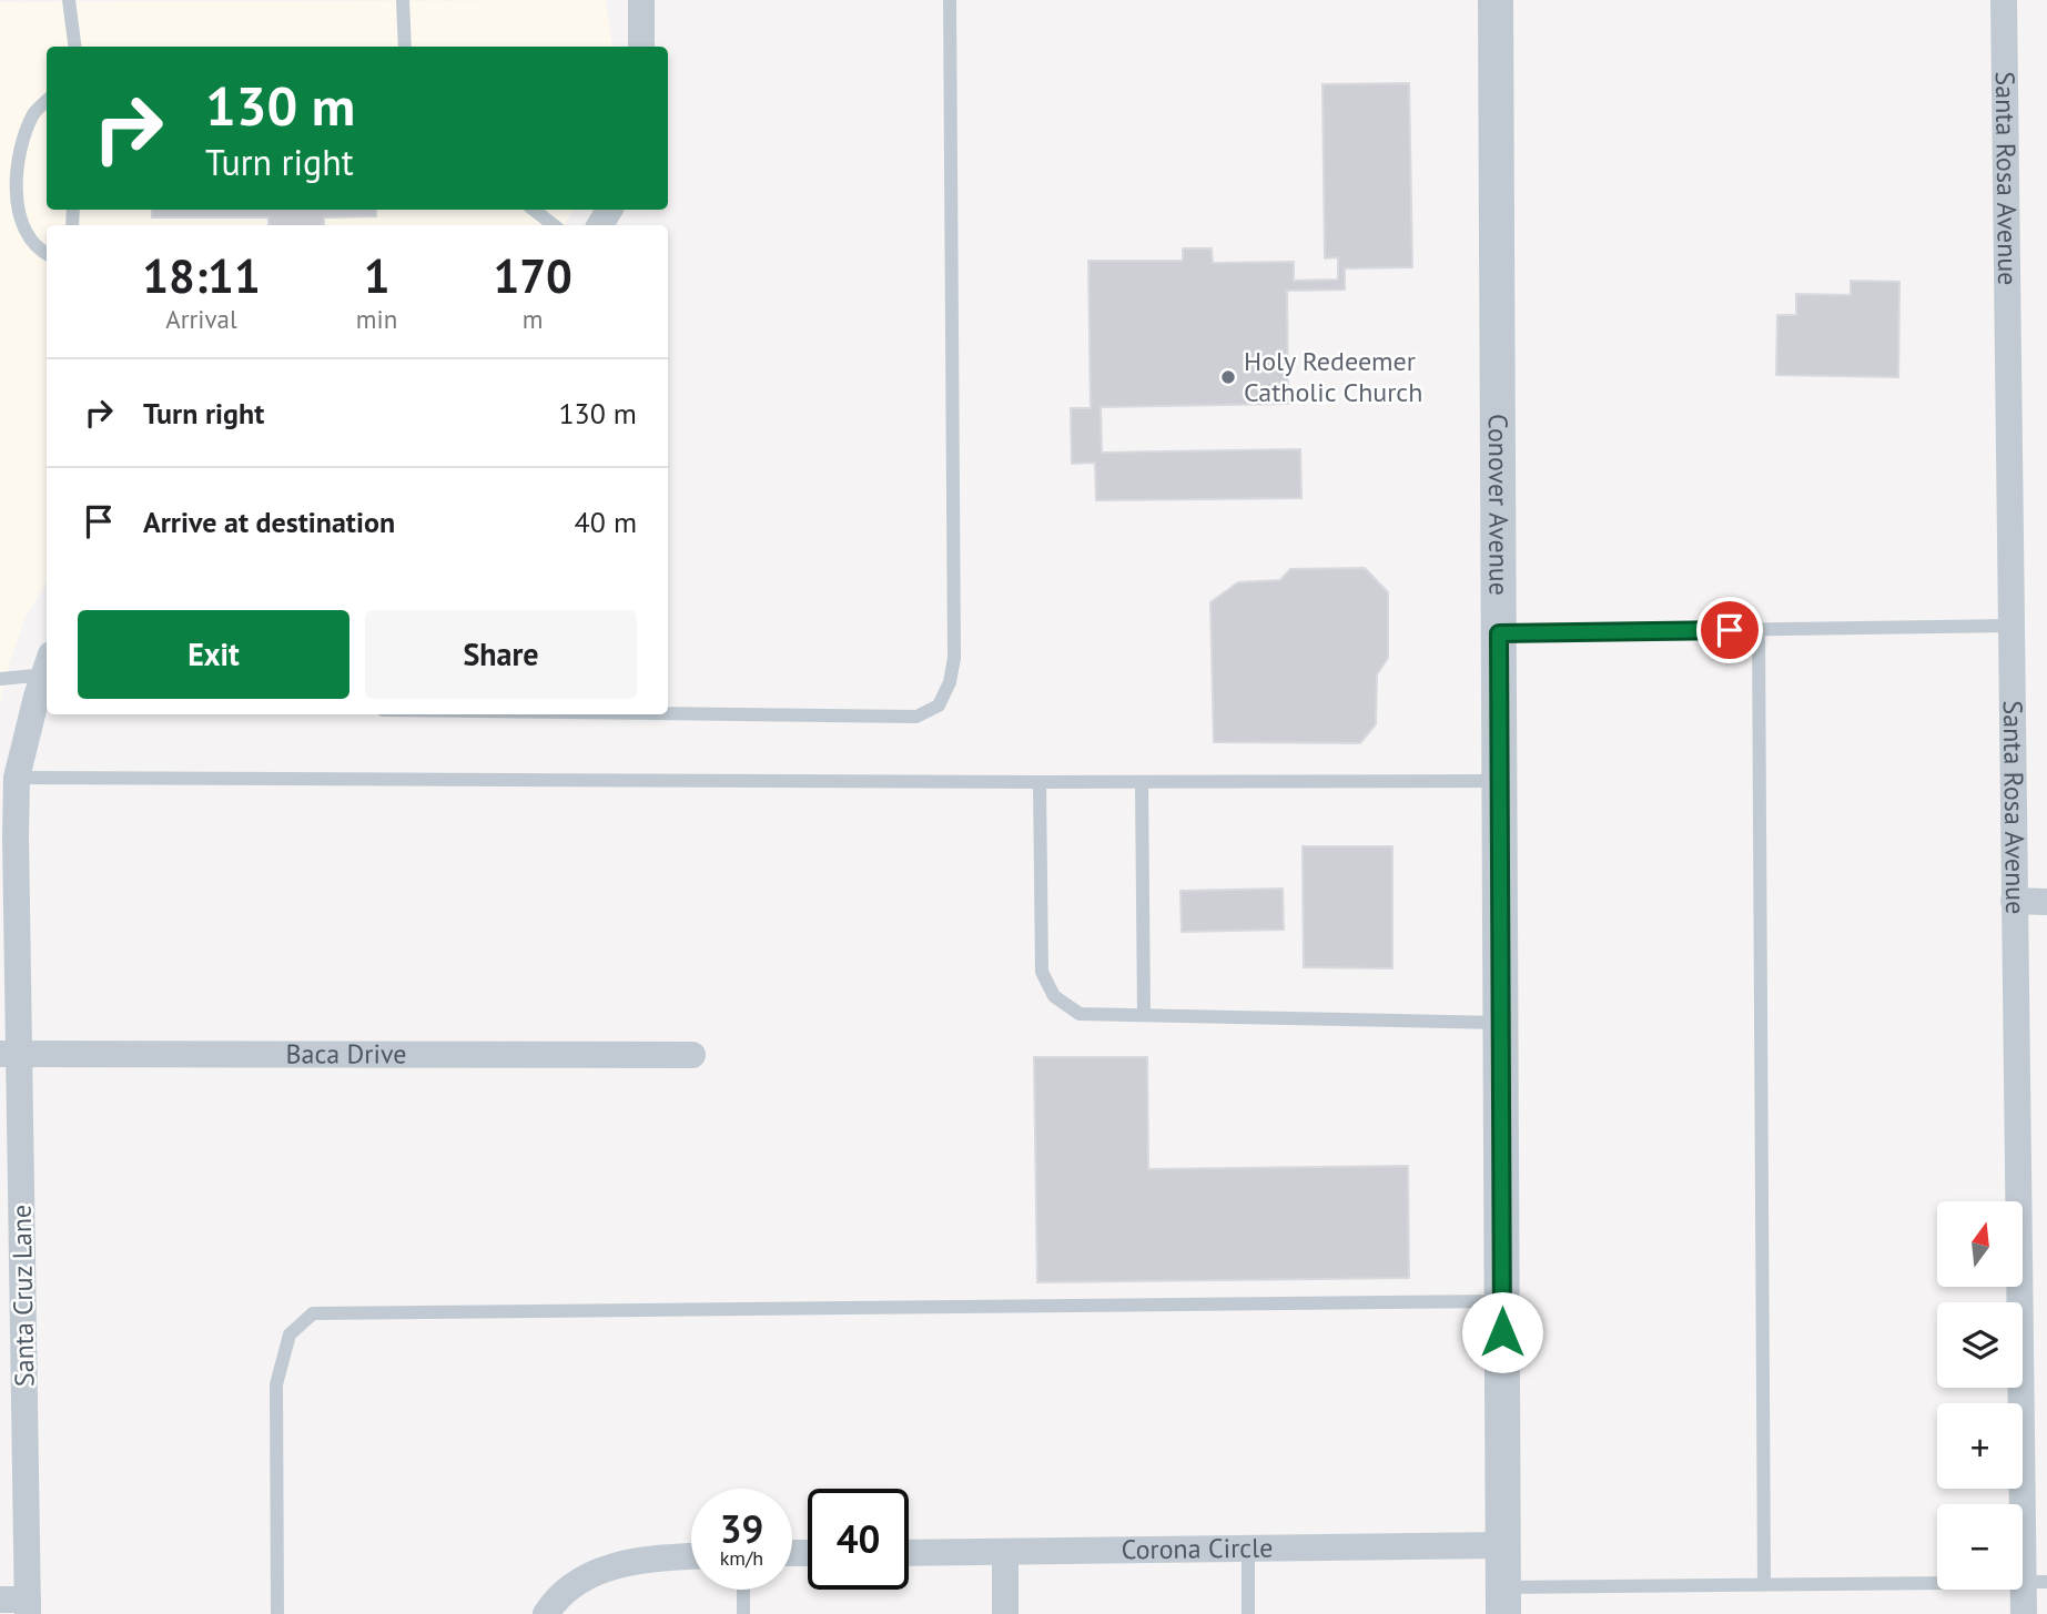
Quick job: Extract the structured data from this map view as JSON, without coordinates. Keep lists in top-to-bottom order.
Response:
{
  "streets": {
    "street": [
      "Santa Rosa Avenue",
      "Conover Avenue",
      "Baca Drive",
      "Santa Cruz Lane",
      "Corona Circle"
    ]
  },
  "crossings": [
    ["Conover Avenue", "Corona Circle"],
    ["Baca Drive", "Santa Cruz Lane"]
  ],
  "places": ["Holy Redeemer Catholic Church"],
  "north": "top",
  "page": {
    "turn": ["130 m", "Turn right"],
    "eta": [
      "18:11",
      "Arrival",
      "1",
      "min",
      "170",
      "m"
    ],
    "list": [
      {
        "name": "Turn right",
        "value": "130 m"
      },
      {
        "name": "Arrive at destination",
        "value": "40 m"
      }
    ],
    "buttons": ["Exit", "Share"],
    "map_buttons": ["+", "−"],
    "speed": "39 km/h",
    "limit": "40"
  }
}
